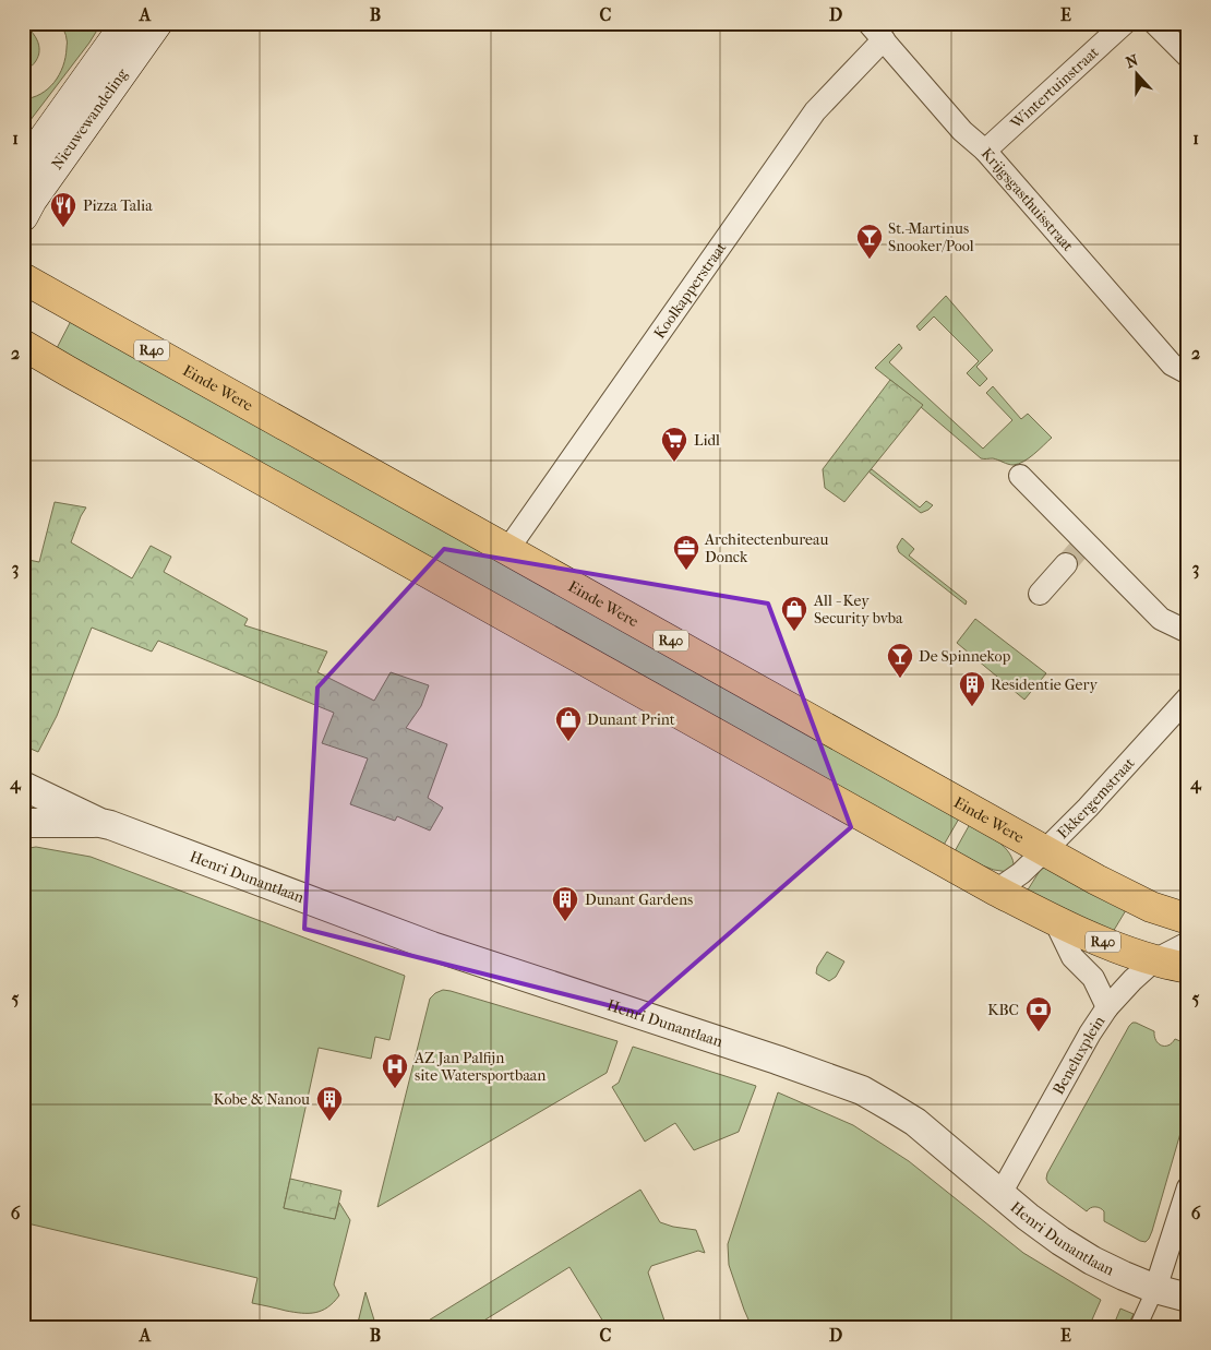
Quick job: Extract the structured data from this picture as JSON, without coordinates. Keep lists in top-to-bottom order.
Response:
{
  "streets": {
    "main road": ["Nieuwewandeling", "R40", "Einde Were"],
    "street": [
      "Wintertuinstraat",
      "Krijgsgasthuisstraat",
      "Koolkapperstraat",
      "Ekkergemstraat",
      "Henri Dunantlaan",
      "Beneluxplein"
    ]
  },
  "crossings": [
    ["Wintertuinstraat", "Krijgsgasthuisstraat"],
    ["Krijgsgasthuisstraat", "Koolkapperstraat"],
    ["Koolkapperstraat", "Einde Were"],
    ["R40", "Ekkergemstraat"],
    ["R40", "Beneluxplein"],
    ["Einde Were", "Ekkergemstraat"],
    ["Henri Dunantlaan", "Beneluxplein"]
  ],
  "places": {
    "restaurant": ["Pizza Talia"],
    "bar": ["St.-Martinus Snooker/Pool", "De Spinnekop"],
    "supermarket": ["Lidl"],
    "office": ["Architectenbureau Donck"],
    "shop": ["All - Key Security bvba", "Dunant Print"],
    "building": ["Residentie Gery", "Dunant Gardens", "Kobe & Nanou"],
    "bank": ["KBC"],
    "hospital": ["AZ Jan Palfijn site Watersportbaan"]
  },
  "north": "top",
  "grid": {
    "columns": [
      "A",
      "B",
      "C",
      "D",
      "E"
    ],
    "rows": [
      "1",
      "2",
      "3",
      "4",
      "5",
      "6"
    ]
  }
}
